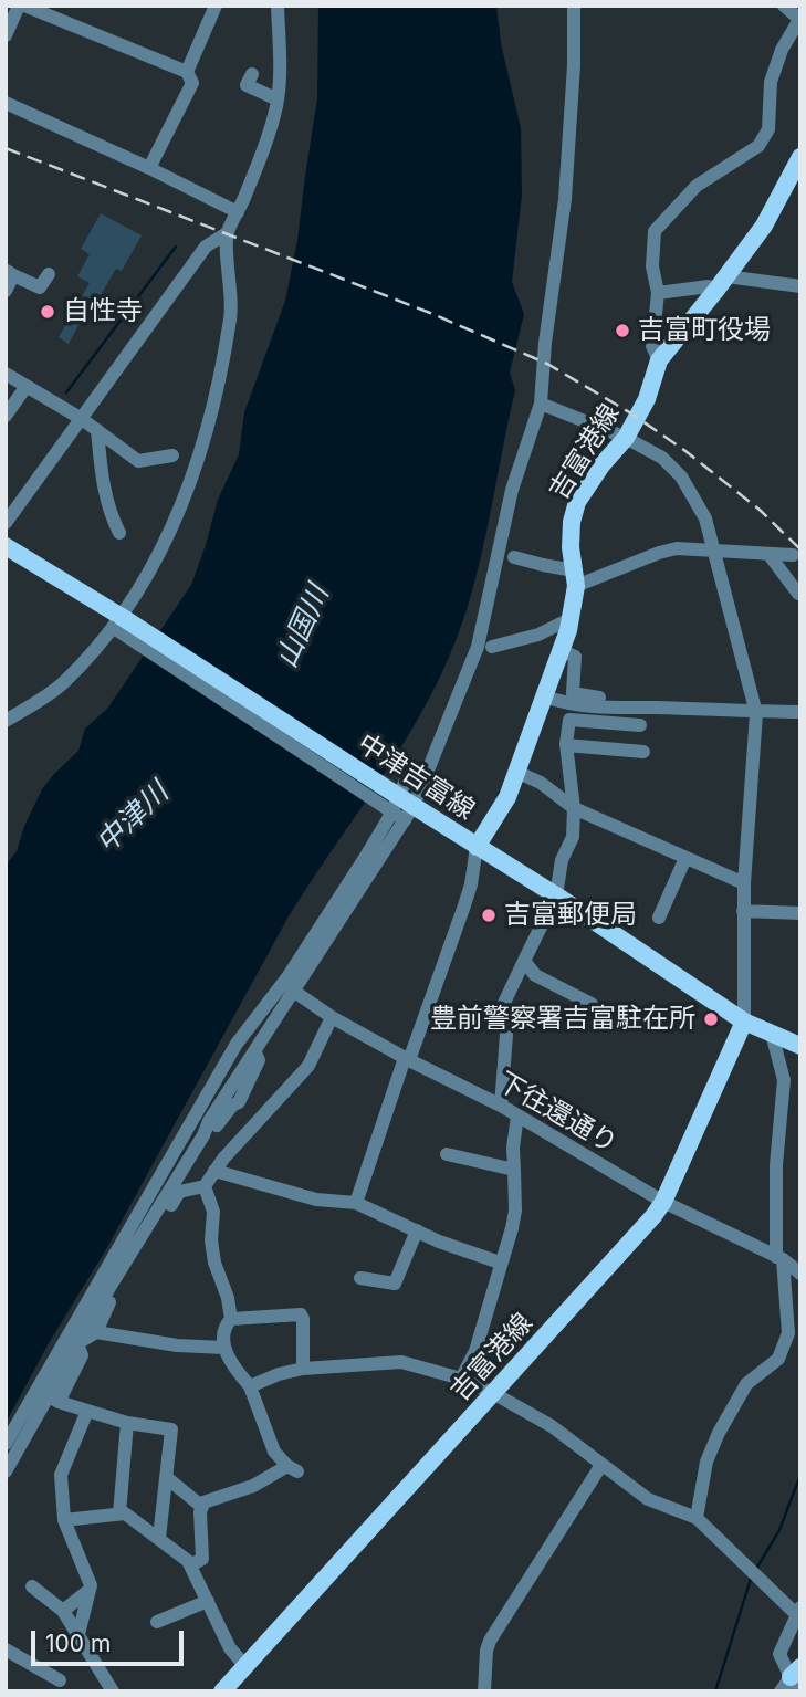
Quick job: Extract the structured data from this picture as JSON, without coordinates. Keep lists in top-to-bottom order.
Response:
{
  "streets": {
    "main road": ["吉富港線", "中津吉富線"],
    "street": ["下往還通り"]
  },
  "crossings": [
    ["吉富港線", "中津吉富線"],
    ["吉富港線", "下往還通り"]
  ],
  "water": ["山国川", "中津川"],
  "places": [
    "自性寺",
    "吉富町役場",
    "吉富郵便局",
    "豊前警察署吉富駐在所"
  ],
  "scale_bar": "100 m"
}
